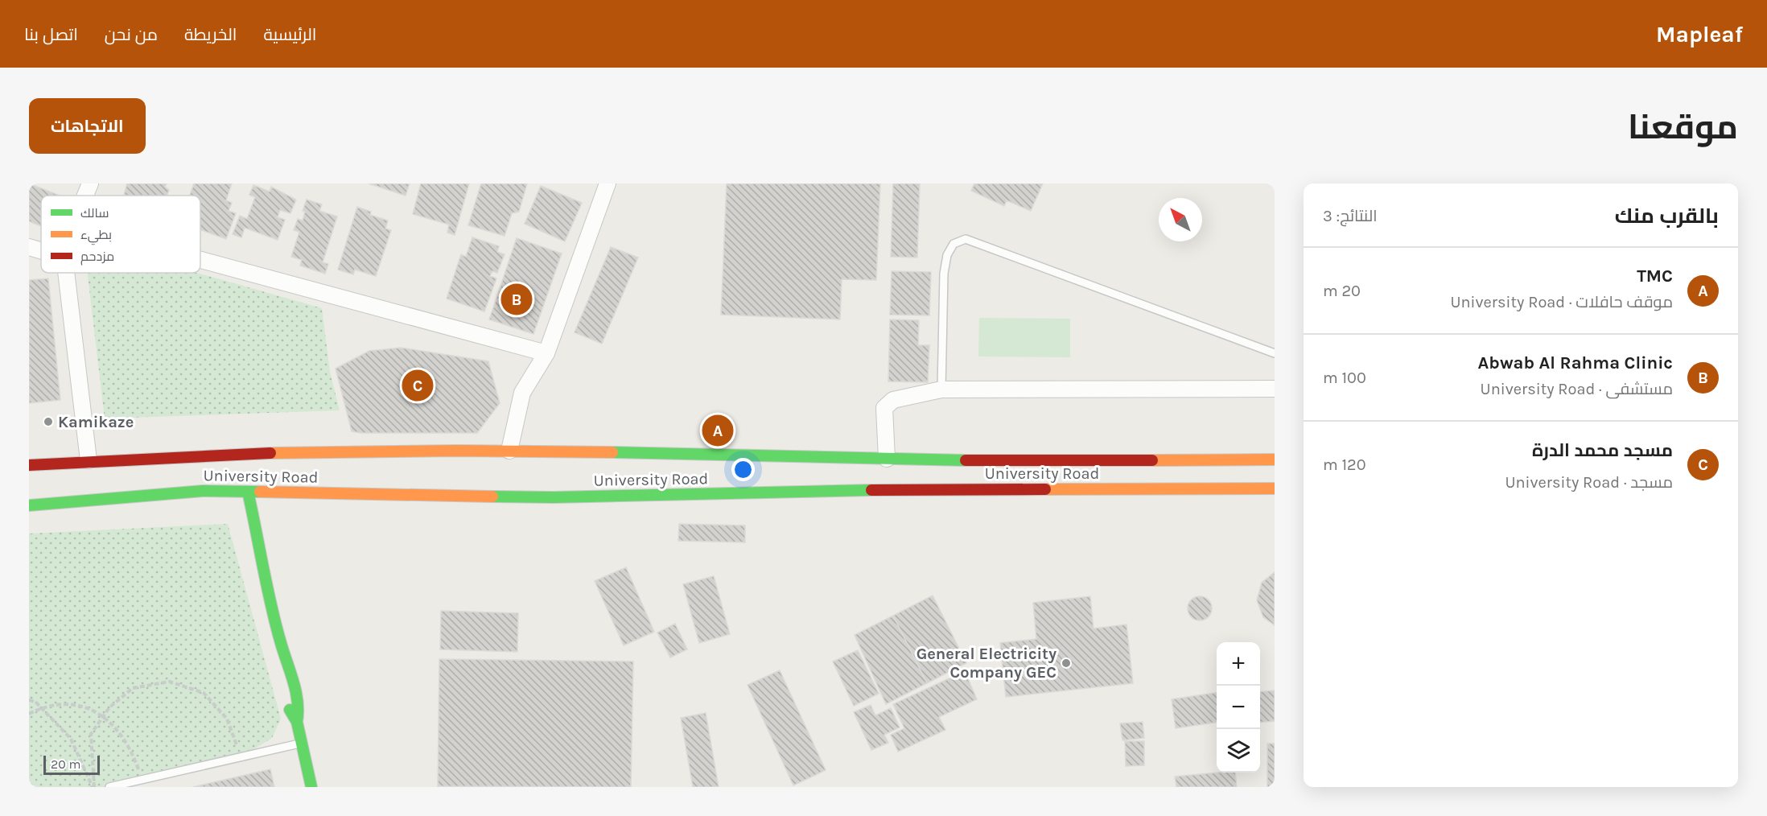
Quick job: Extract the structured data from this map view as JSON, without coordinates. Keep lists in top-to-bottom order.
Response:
{
  "streets": {
    "main road": ["University Road"]
  },
  "places": ["Kamikaze", "General Electricity Company GEC"],
  "legend": ["سالك", "بطيء", "مزدحم"],
  "scale_bar": "20 m",
  "north": "top left",
  "page": {
    "header": "Mapleaf",
    "nav": [
      "الرئيسية",
      "الخريطة",
      "من نحن",
      "اتصل بنا"
    ],
    "title": "موقعنا",
    "buttons": "الاتجاهات",
    "heading": ["بالقرب منك", "النتائج: 3"],
    "list": [
      {
        "mark": "A",
        "name": "TMC",
        "note": "موقف حافلات · University Road",
        "value": "20 m"
      },
      {
        "mark": "B",
        "name": "Abwab Al Rahma Clinic",
        "note": "مستشفى · University Road",
        "value": "100 m"
      },
      {
        "mark": "C",
        "name": "مسجد محمد الدرة",
        "note": "مسجد · University Road",
        "value": "120 m"
      }
    ],
    "pins": ["B", "C", "A"],
    "map_buttons": ["+", "−"],
    "scale": "20 m"
  }
}
